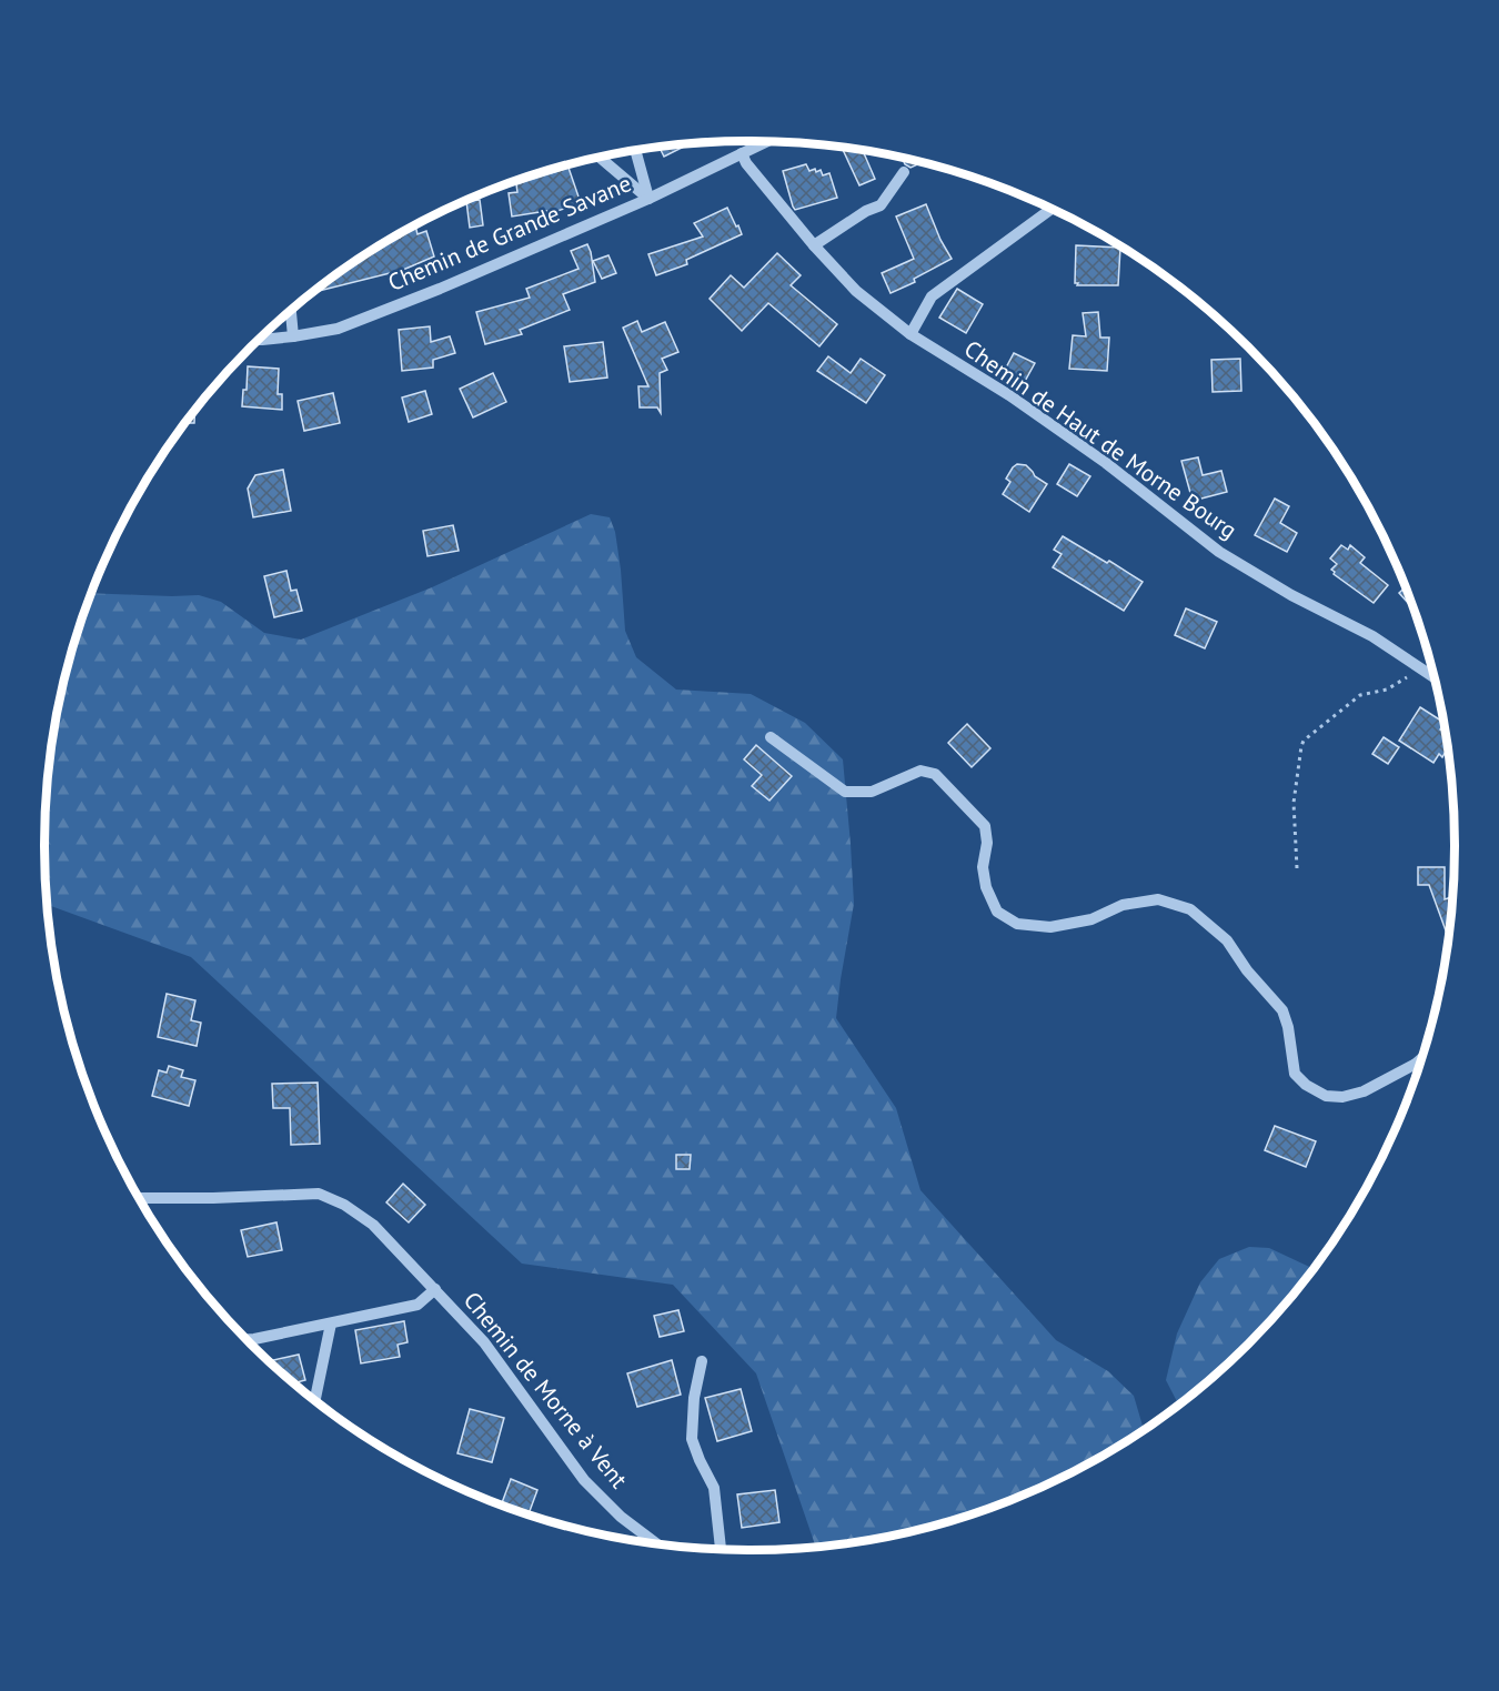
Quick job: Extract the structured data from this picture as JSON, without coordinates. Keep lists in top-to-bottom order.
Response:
{
  "streets": {
    "street": ["Chemin de Grande Savane", "Chemin de Haut de Morne Bourg", "Chemin de Morne à Vent"]
  },
  "crossings": [
    ["Chemin de Grande Savane", "Chemin de Haut de Morne Bourg"]
  ]
}
